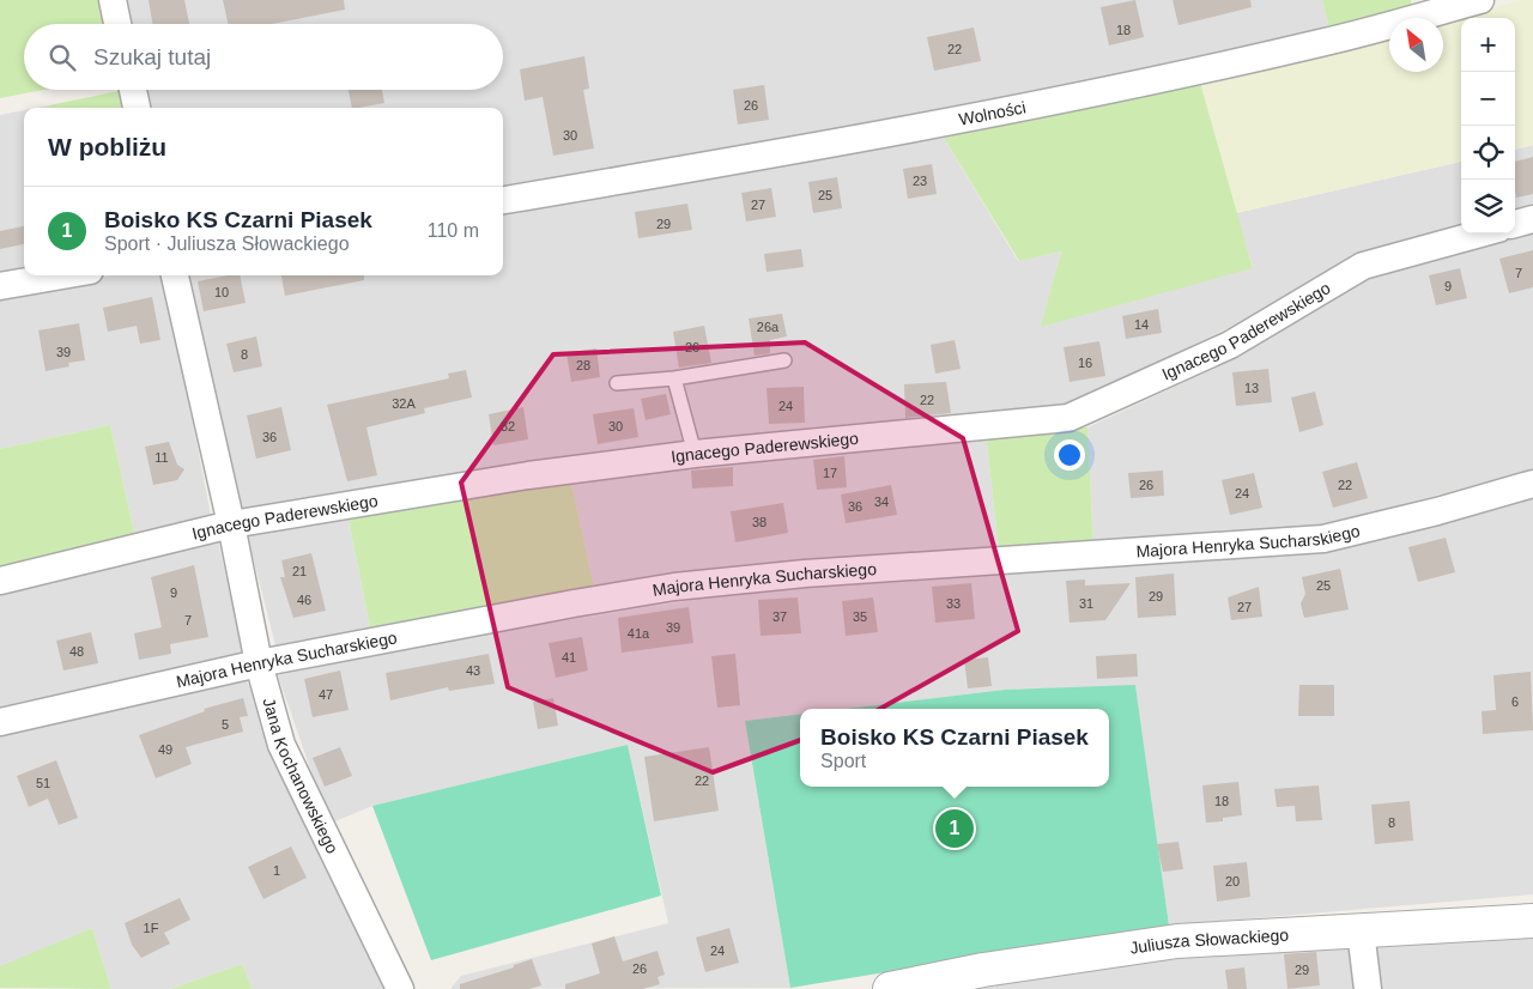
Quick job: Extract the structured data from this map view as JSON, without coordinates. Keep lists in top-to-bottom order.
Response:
{
  "streets": {
    "street": [
      "Wolności",
      "Ignacego Paderewskiego",
      "Majora Henryka Sucharskiego",
      "Jana Kochanowskiego",
      "Juliusza Słowackiego"
    ]
  },
  "crossings": [
    ["Ignacego Paderewskiego", "Jana Kochanowskiego"],
    ["Majora Henryka Sucharskiego", "Jana Kochanowskiego"]
  ],
  "house_numbers": [
    "18",
    "22",
    "26",
    "30",
    "23",
    "25",
    "27",
    "29",
    "7",
    "9",
    "10",
    "14",
    "26a",
    "26",
    "39",
    "8",
    "16",
    "28",
    "13",
    "22",
    "32A",
    "24",
    "32",
    "30",
    "36",
    "11",
    "17",
    "26",
    "22",
    "24",
    "34",
    "36",
    "38",
    "21",
    "25",
    "9",
    "29",
    "46",
    "33",
    "31",
    "27",
    "37",
    "35",
    "7",
    "39",
    "41a",
    "48",
    "41",
    "43",
    "47",
    "6",
    "5",
    "49",
    "22",
    "51",
    "18",
    "8",
    "1",
    "20",
    "1F",
    "24",
    "26",
    "29"
  ],
  "north": "top left",
  "page": {
    "map_buttons": ["+", "−"],
    "search": "Szukaj tutaj",
    "heading": "W pobliżu",
    "list": [
      {
        "mark": "1",
        "name": "Boisko KS Czarni Piasek",
        "note": "Sport · Juliusza Słowackiego",
        "value": "110 m"
      }
    ],
    "popup": ["Boisko KS Czarni Piasek", "Sport"],
    "pins": "1"
  }
}
